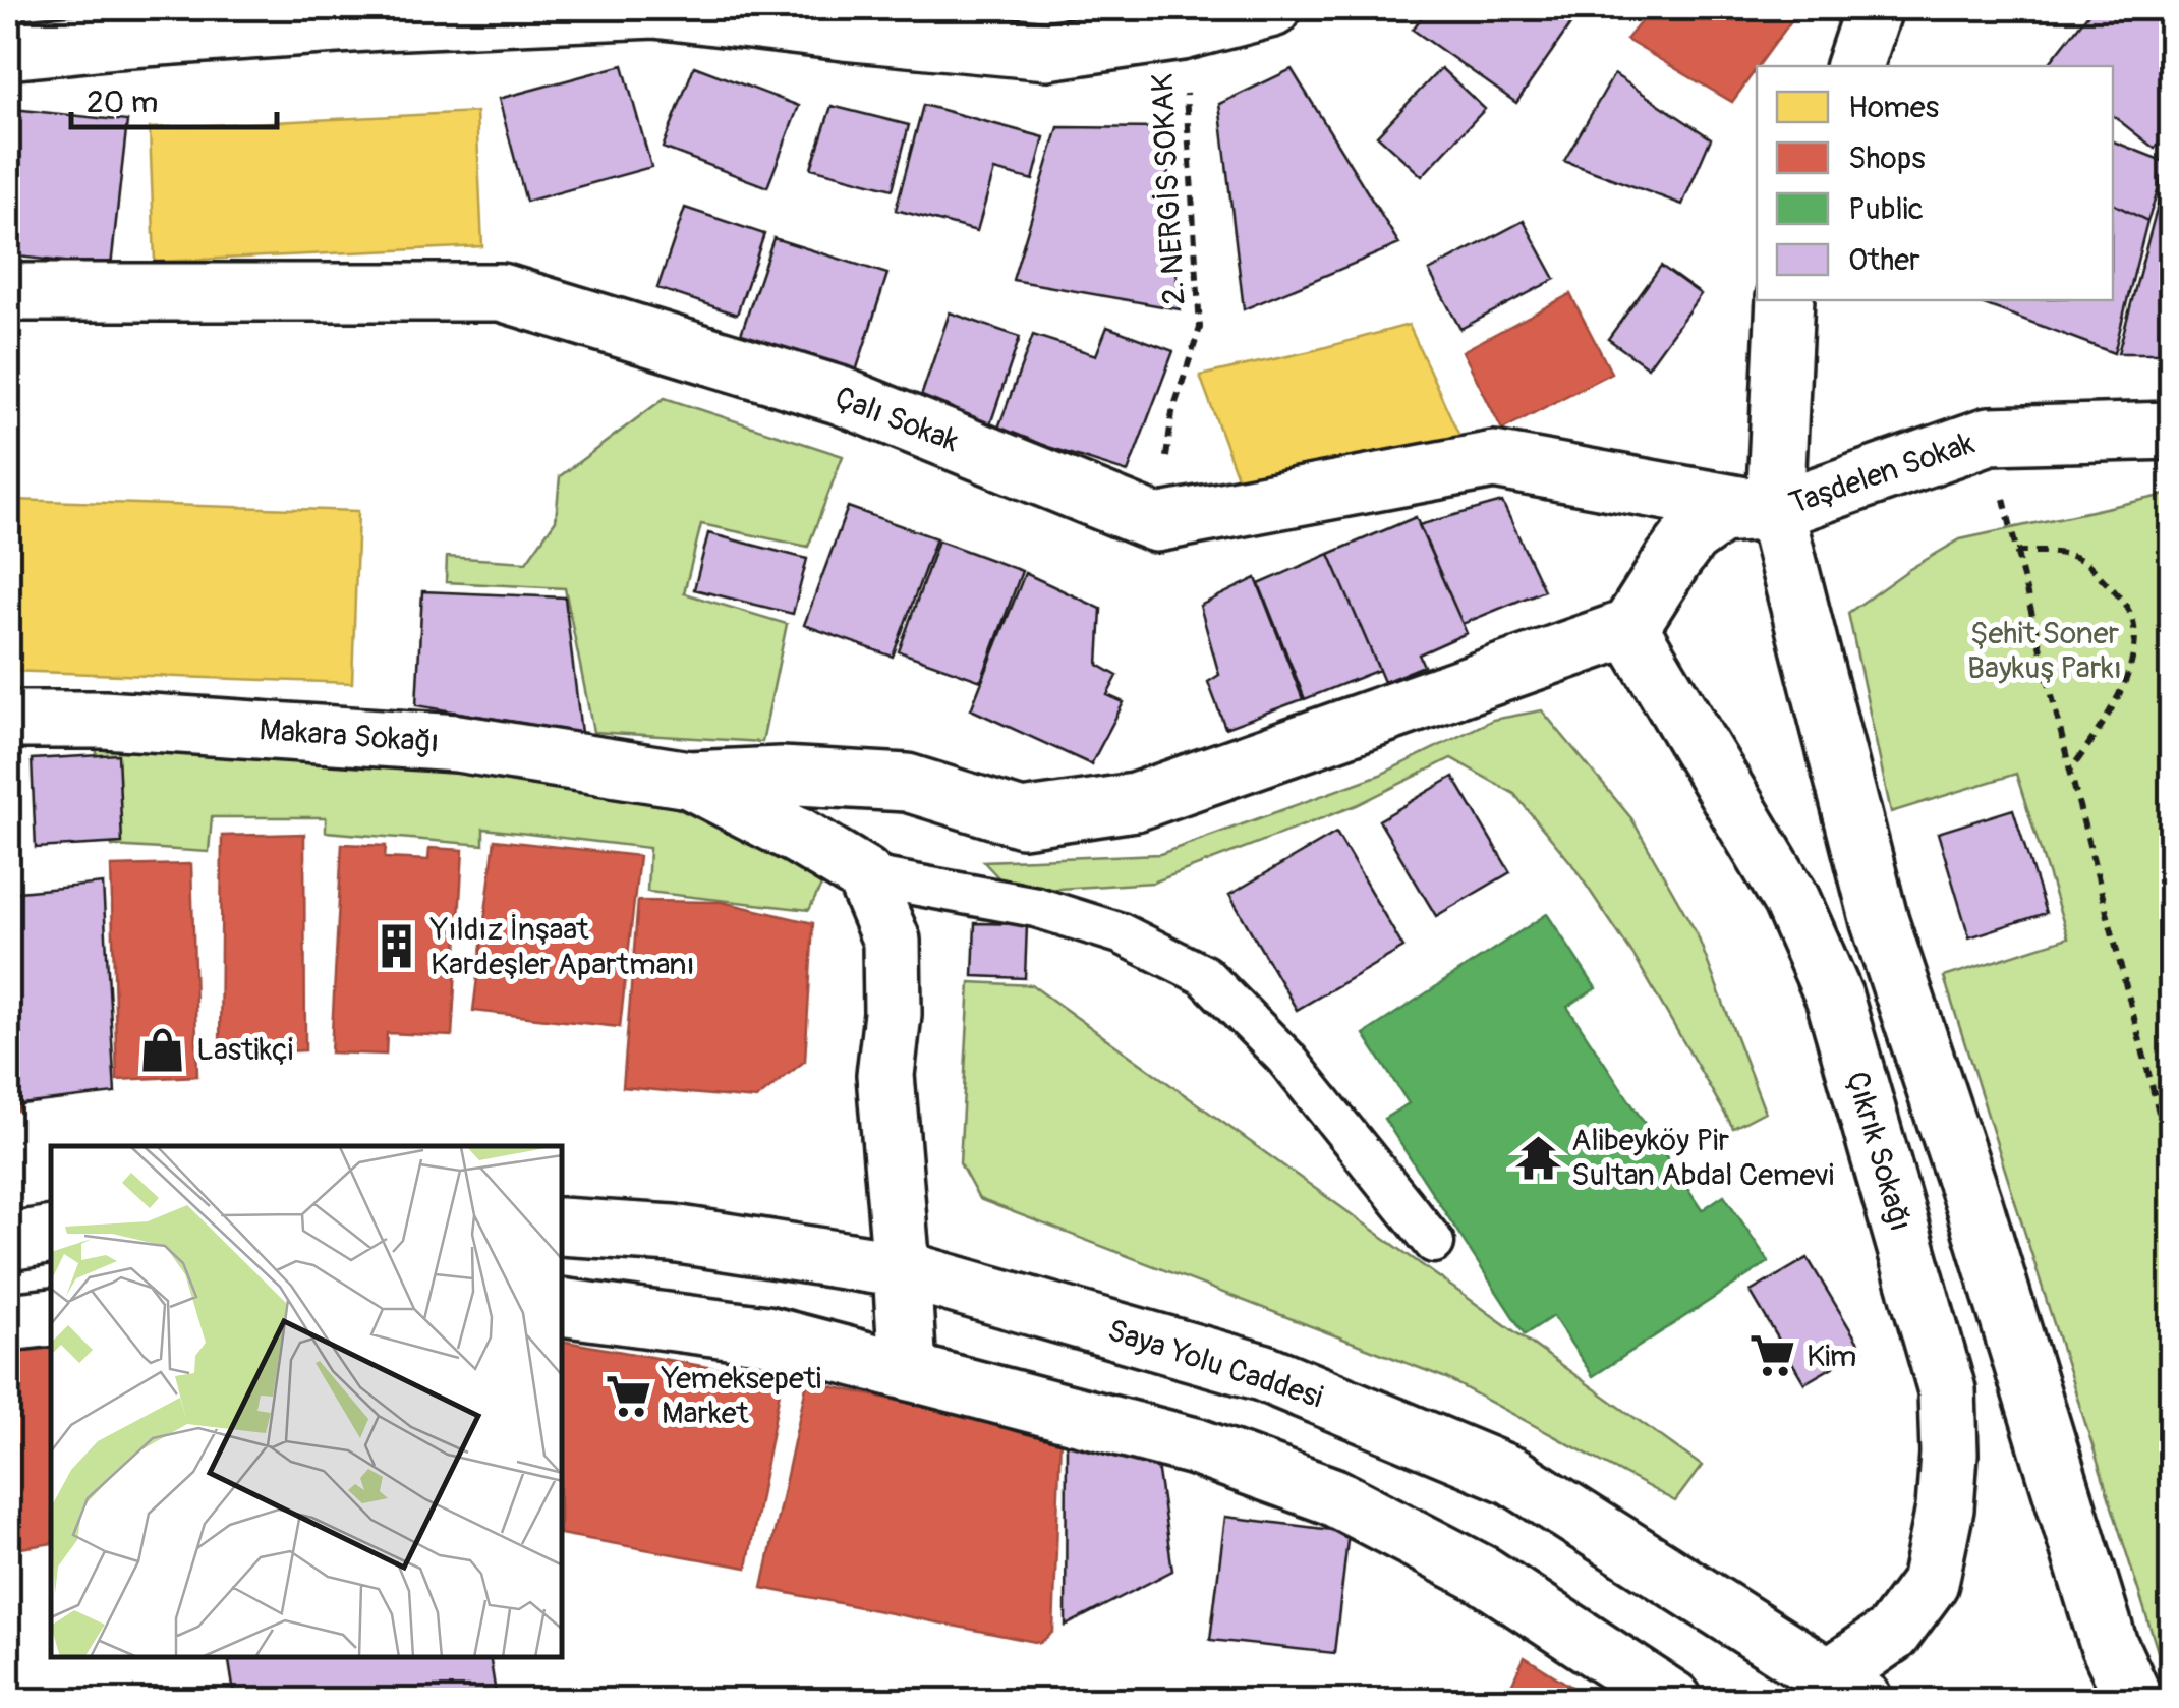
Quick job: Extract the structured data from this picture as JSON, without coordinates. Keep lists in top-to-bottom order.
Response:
{
  "streets": {
    "street": [
      "Çalı Sokak",
      "Taşdelen Sokak",
      "Makara Sokağı",
      "Çıkrık Sokağı",
      "Saya Yolu Caddesi"
    ],
    "path": ["2. NERGİS SOKAK"]
  },
  "crossings": [
    ["2. NERGİS SOKAK", "Çalı Sokak"],
    ["Çıkrık Sokağı", "Saya Yolu Caddesi"]
  ],
  "parks": ["Şehit Soner Baykuş Parkı"],
  "places": {
    "building": ["Yıldız İnşaat Kardeşler Apartmanı"],
    "shop": ["Lastikçi"],
    "temple": ["Alibeyköy Pir Sultan Abdal Cemevi"],
    "supermarket": ["Kim", "Yemeksepeti Market"]
  },
  "legend": [
    "Homes",
    "Shops",
    "Public",
    "Other"
  ],
  "scale_bar": "20 m"
}
